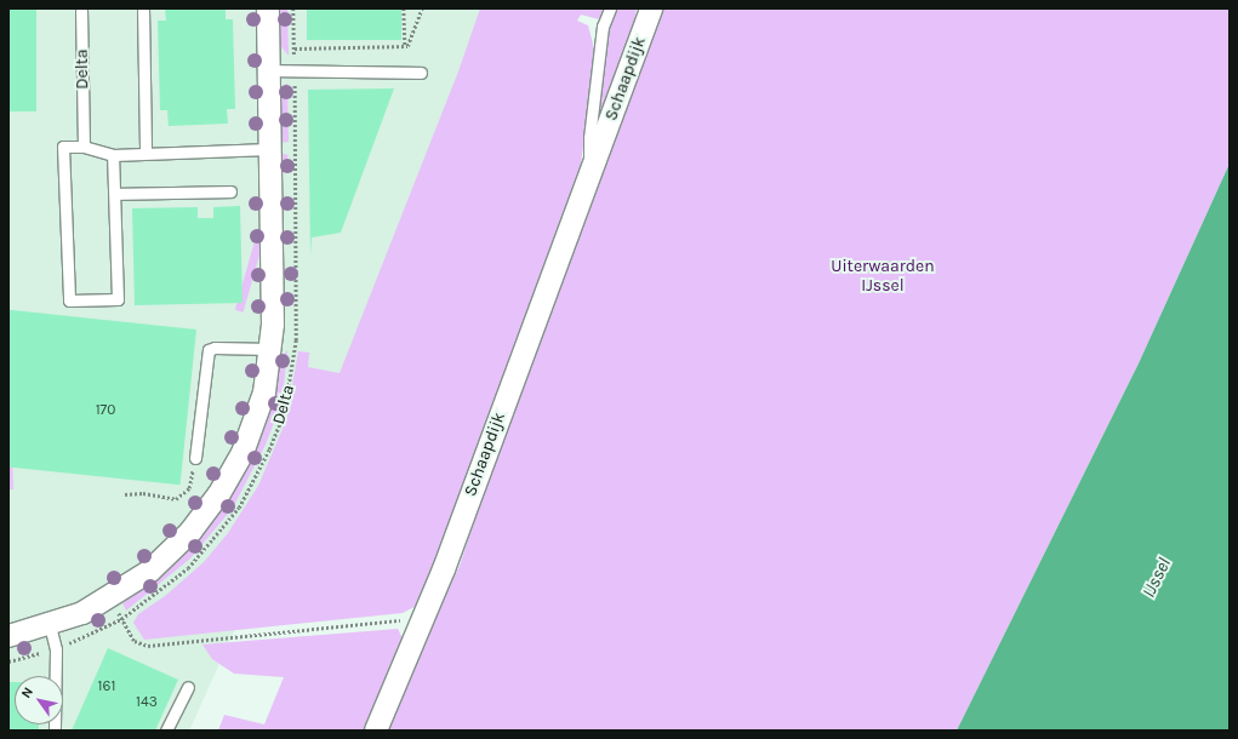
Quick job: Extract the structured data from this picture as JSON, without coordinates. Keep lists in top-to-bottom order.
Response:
{
  "streets": {
    "street": ["Delta", "Schaapdijk"]
  },
  "water": ["IJssel"],
  "parks": ["Uiterwaarden IJssel"],
  "house_numbers": ["170", "161", "143"],
  "north": "top left"
}
